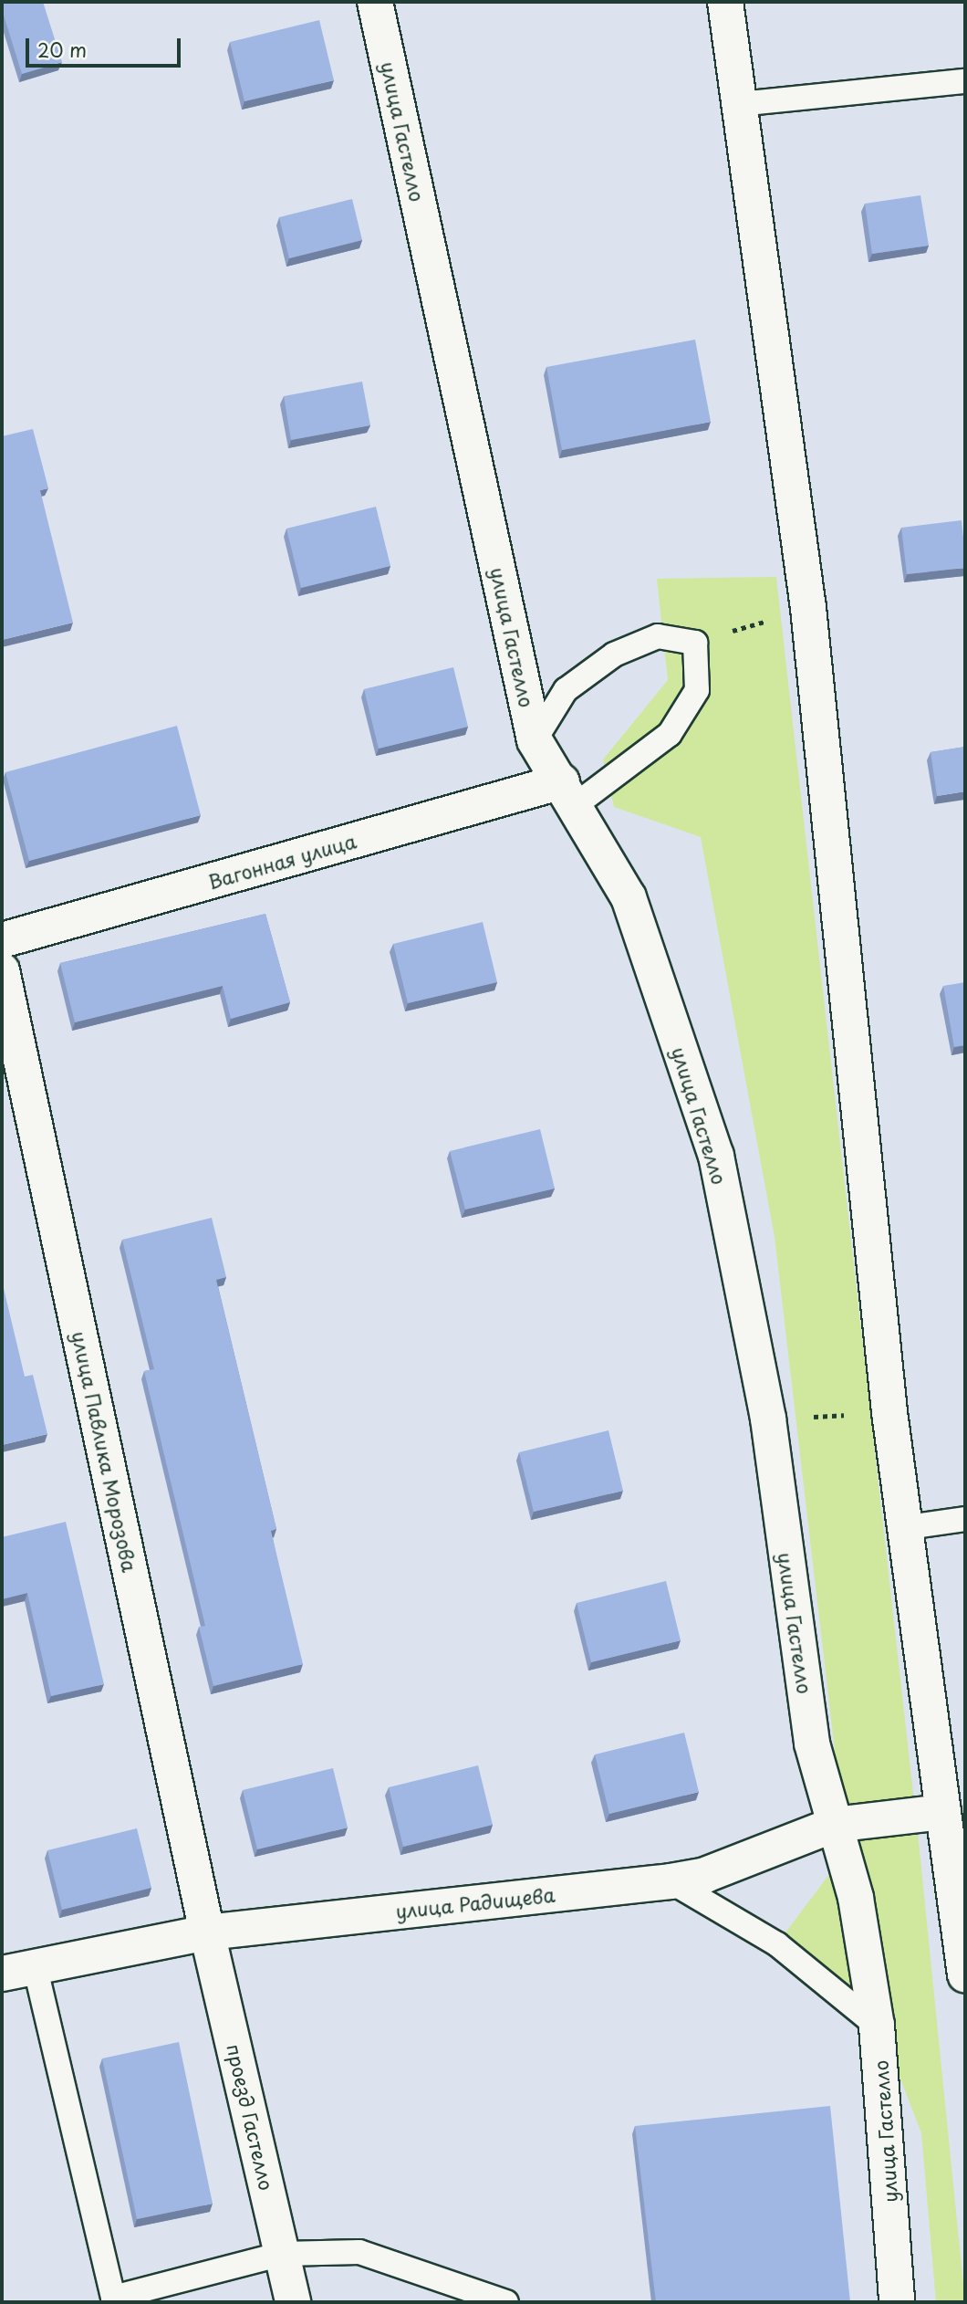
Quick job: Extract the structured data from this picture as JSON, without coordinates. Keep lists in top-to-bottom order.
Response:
{
  "streets": {
    "street": [
      "улица Гастелло",
      "Вагонная улица",
      "улица Павлика Морозова",
      "улица Радищева",
      "проезд Гастелло"
    ]
  },
  "crossings": [
    ["улица Гастелло", "Вагонная улица"],
    ["улица Гастелло", "улица Радищева"],
    ["улица Павлика Морозова", "улица Радищева"],
    ["улица Павлика Морозова", "проезд Гастелло"],
    ["улица Радищева", "проезд Гастелло"]
  ],
  "scale_bar": "20 m"
}
